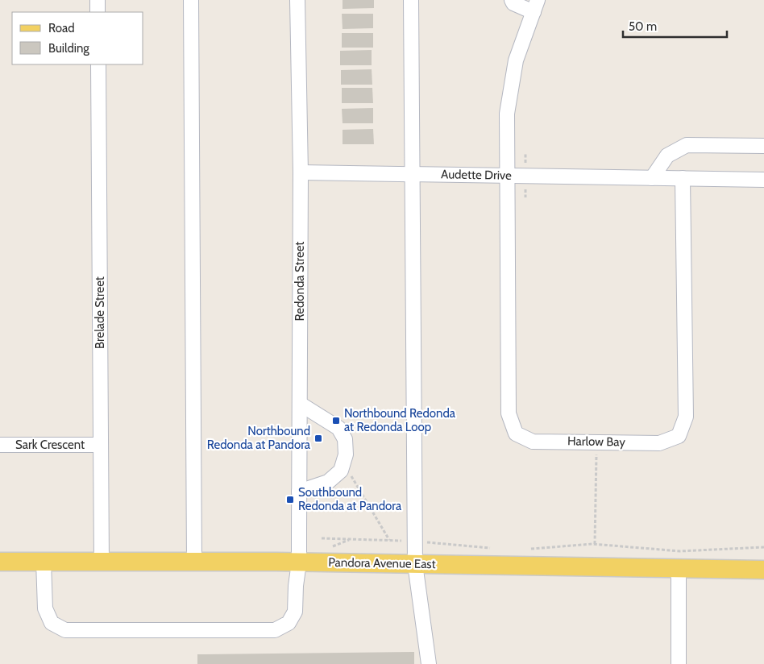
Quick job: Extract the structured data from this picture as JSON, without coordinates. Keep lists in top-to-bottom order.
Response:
{
  "streets": {
    "main road": ["Pandora Avenue East"],
    "street": [
      "Audette Drive",
      "Redonda Street",
      "Brelade Street",
      "Harlow Bay",
      "Sark Crescent"
    ]
  },
  "crossings": [
    ["Audette Drive", "Redonda Street"],
    ["Audette Drive", "Harlow Bay"],
    ["Redonda Street", "Pandora Avenue East"],
    ["Brelade Street", "Sark Crescent"],
    ["Brelade Street", "Pandora Avenue East"]
  ],
  "places": {
    "transit": ["Northbound Redonda at Redonda Loop", "Northbound Redonda at Pandora", "Southbound Redonda at Pandora"]
  },
  "legend": ["Road", "Building"],
  "scale_bar": "50 m"
}
